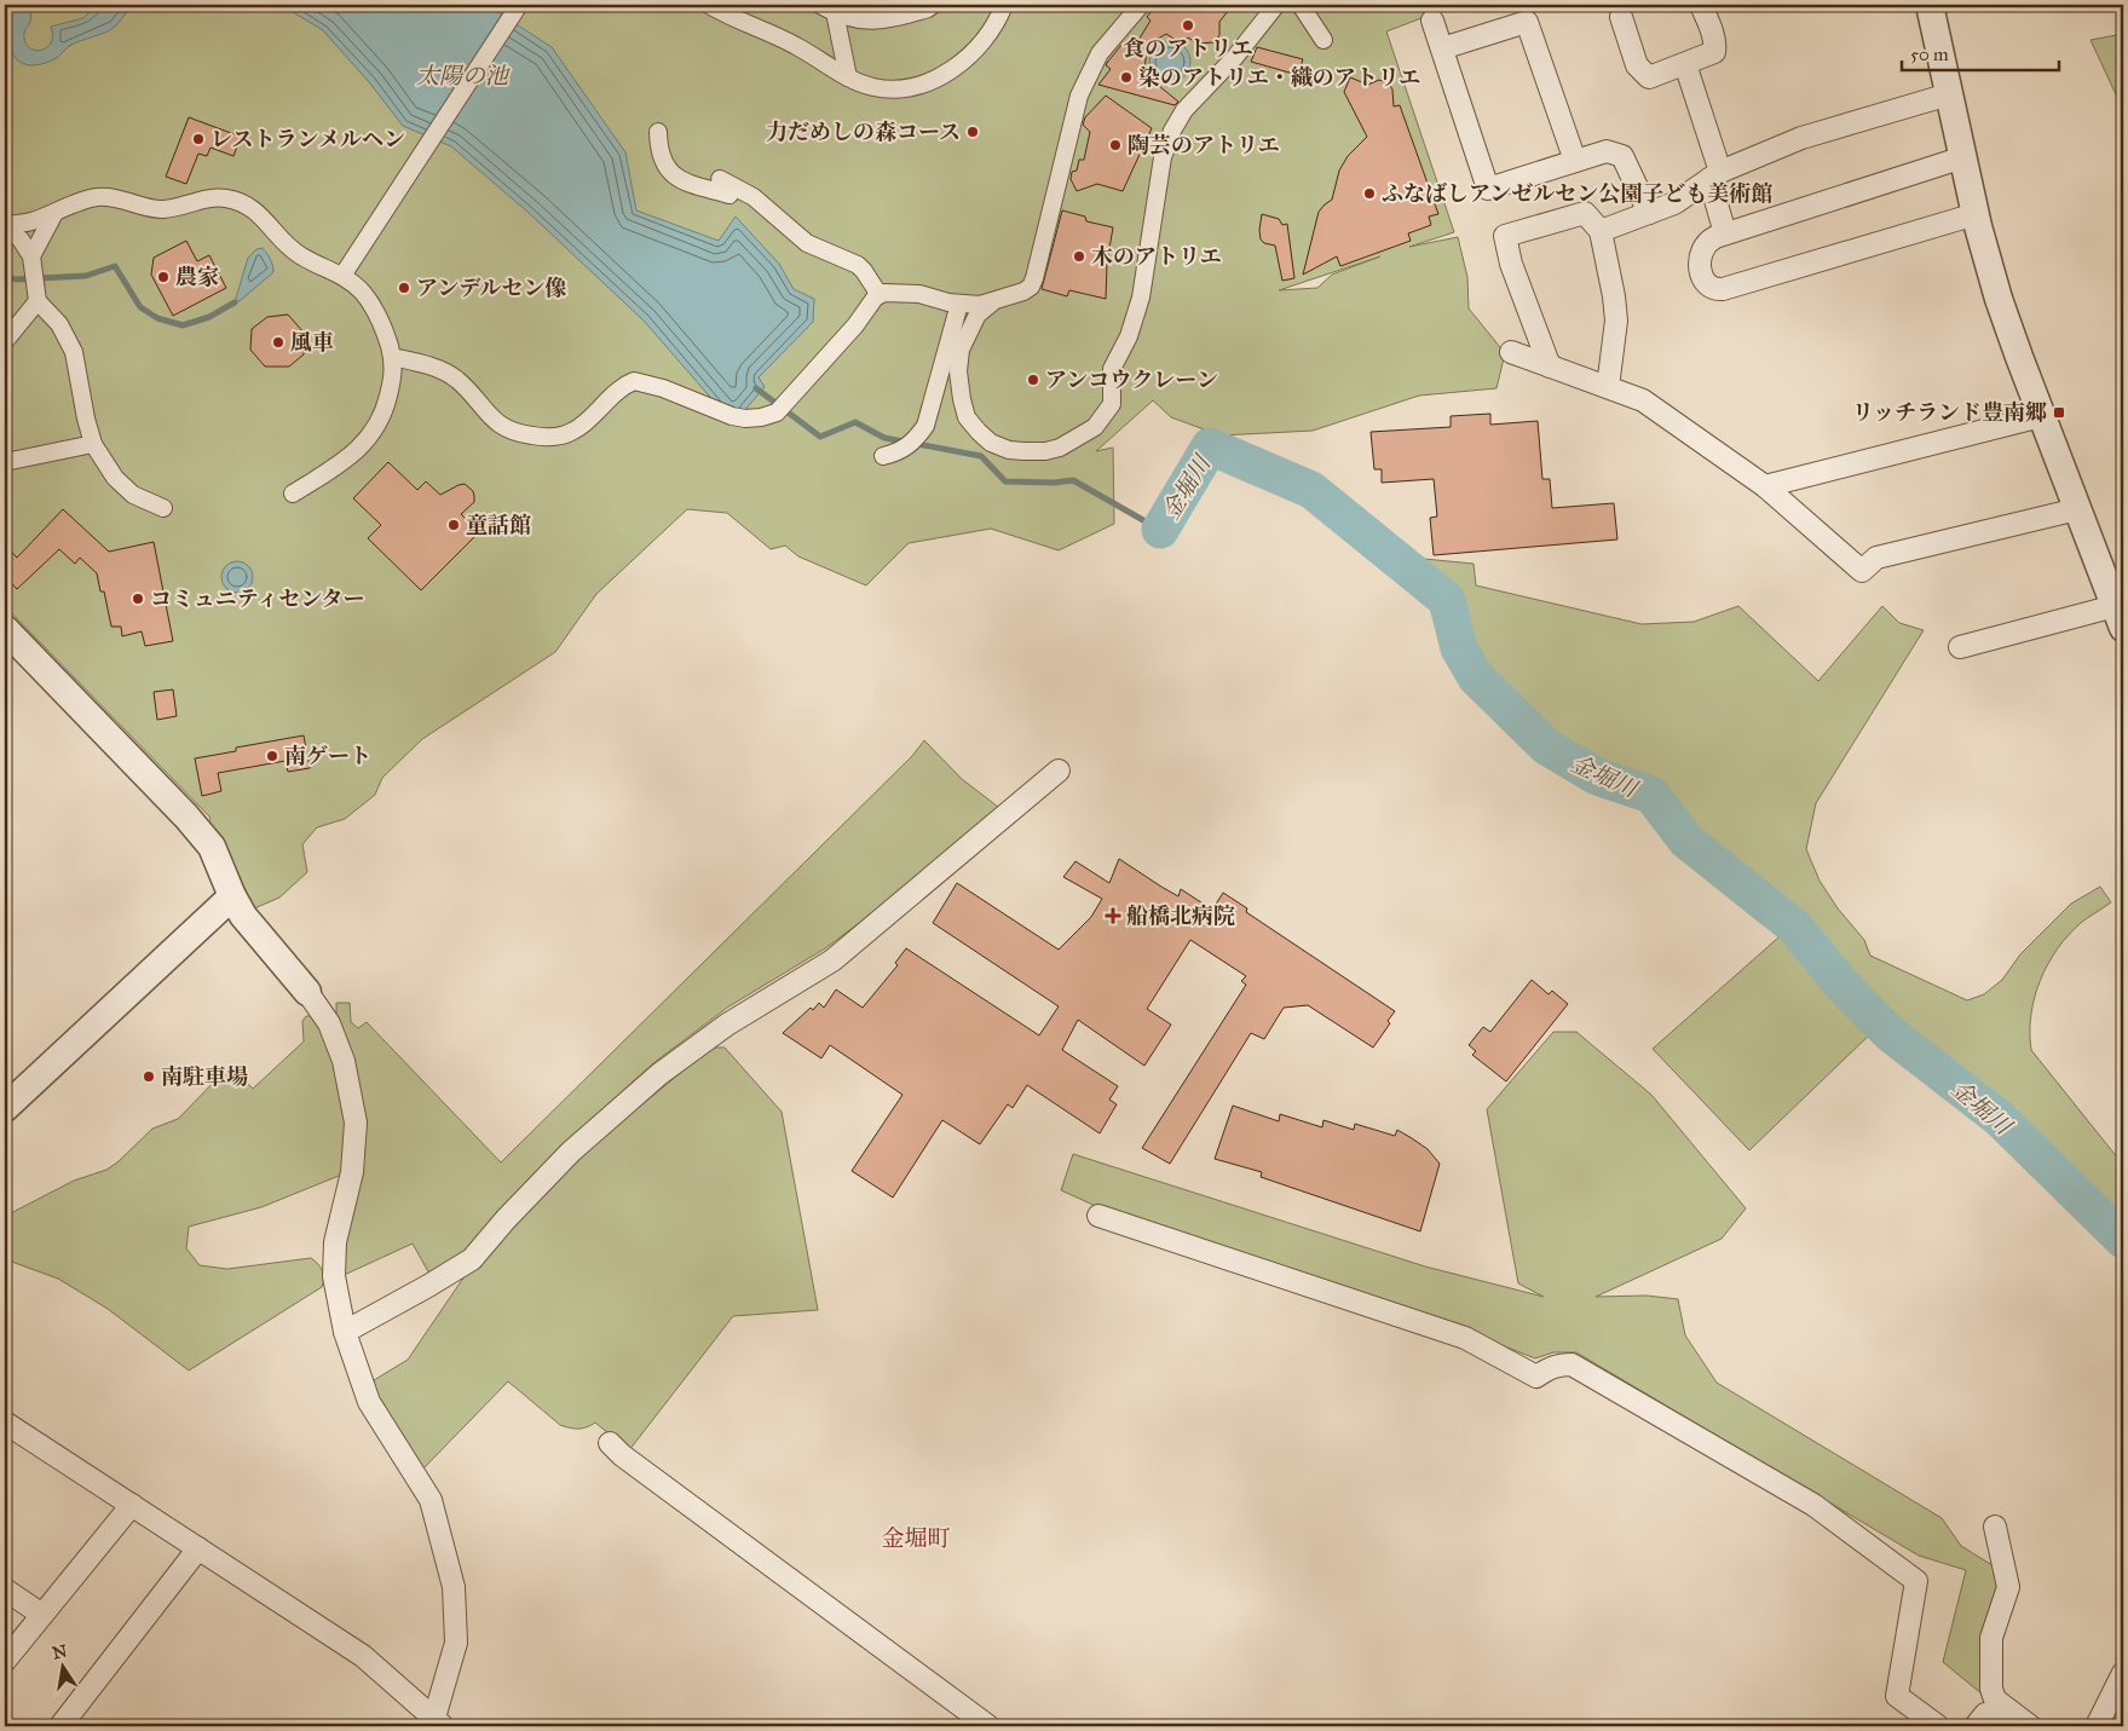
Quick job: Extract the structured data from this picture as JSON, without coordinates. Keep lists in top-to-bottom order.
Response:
{
  "districts": ["金堀町"],
  "water": ["太陽の池", "金堀川"],
  "places": {
    "other": [
      "食のアトリエ",
      "染のアトリエ・織のアトリエ",
      "力だめしの森コース",
      "レストランメルヘン",
      "陶芸のアトリエ",
      "ふなばしアンゼルセン公園子ども美術館",
      "木のアトリエ",
      "農家",
      "アンデルセン像",
      "風車",
      "アンコウクレーン",
      "童話館",
      "コミュニティセンター",
      "南ゲート",
      "南駐車場"
    ],
    "transit": ["リッチランド豊南郷"],
    "health": ["船橋北病院"]
  },
  "scale_bar": "50 m",
  "north": "top"
}
